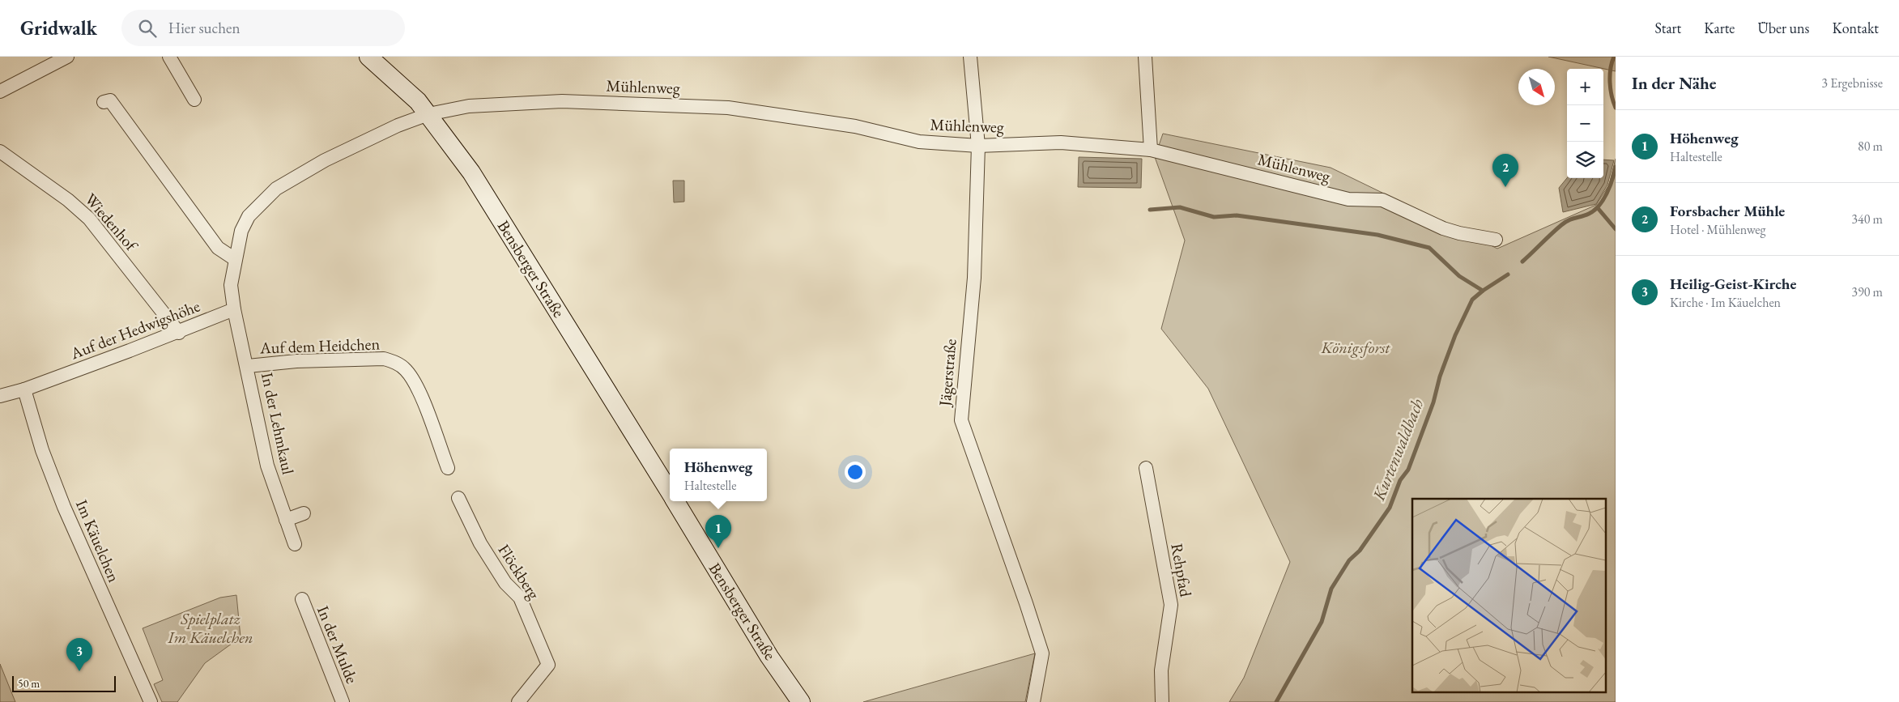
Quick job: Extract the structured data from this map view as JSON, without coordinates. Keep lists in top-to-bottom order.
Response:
{
  "streets": {
    "main road": ["Bensberger Straße"],
    "street": [
      "Mühlenweg",
      "Wiedenhof",
      "Auf der Hedwigshöhe",
      "Auf dem Heidchen",
      "Jägerstraße",
      "In der Lehmkaul",
      "Im Käuelchen",
      "Rehpfad",
      "Flöckberg",
      "In der Mulde"
    ]
  },
  "crossings": [
    ["Mühlenweg", "Bensberger Straße"],
    ["Mühlenweg", "Jägerstraße"],
    ["Wiedenhof", "Auf der Hedwigshöhe"],
    ["Auf der Hedwigshöhe", "In der Lehmkaul"],
    ["Auf der Hedwigshöhe", "Im Käuelchen"],
    ["Auf dem Heidchen", "In der Lehmkaul"]
  ],
  "water": ["Kurtenwaldbach"],
  "parks": ["Königsforst", "Spielplatz Im Käuelchen"],
  "scale_bar": "50 m",
  "north": "bottom right",
  "page": {
    "header": "Gridwalk",
    "search": "Hier suchen",
    "nav": [
      "Start",
      "Karte",
      "Über uns",
      "Kontakt"
    ],
    "heading": ["In der Nähe", "3 Ergebnisse"],
    "map_buttons": ["+", "−"],
    "list": [
      {
        "mark": "1",
        "name": "Höhenweg",
        "note": "Haltestelle",
        "value": "80 m"
      },
      {
        "mark": "2",
        "name": "Forsbacher Mühle",
        "note": "Hotel · Mühlenweg",
        "value": "340 m"
      },
      {
        "mark": "3",
        "name": "Heilig-Geist-Kirche",
        "note": "Kirche · Im Käuelchen",
        "value": "390 m"
      }
    ],
    "pins": ["2", "1", "3"],
    "popup": ["Höhenweg", "Haltestelle"],
    "scale": "50 m"
  }
}
